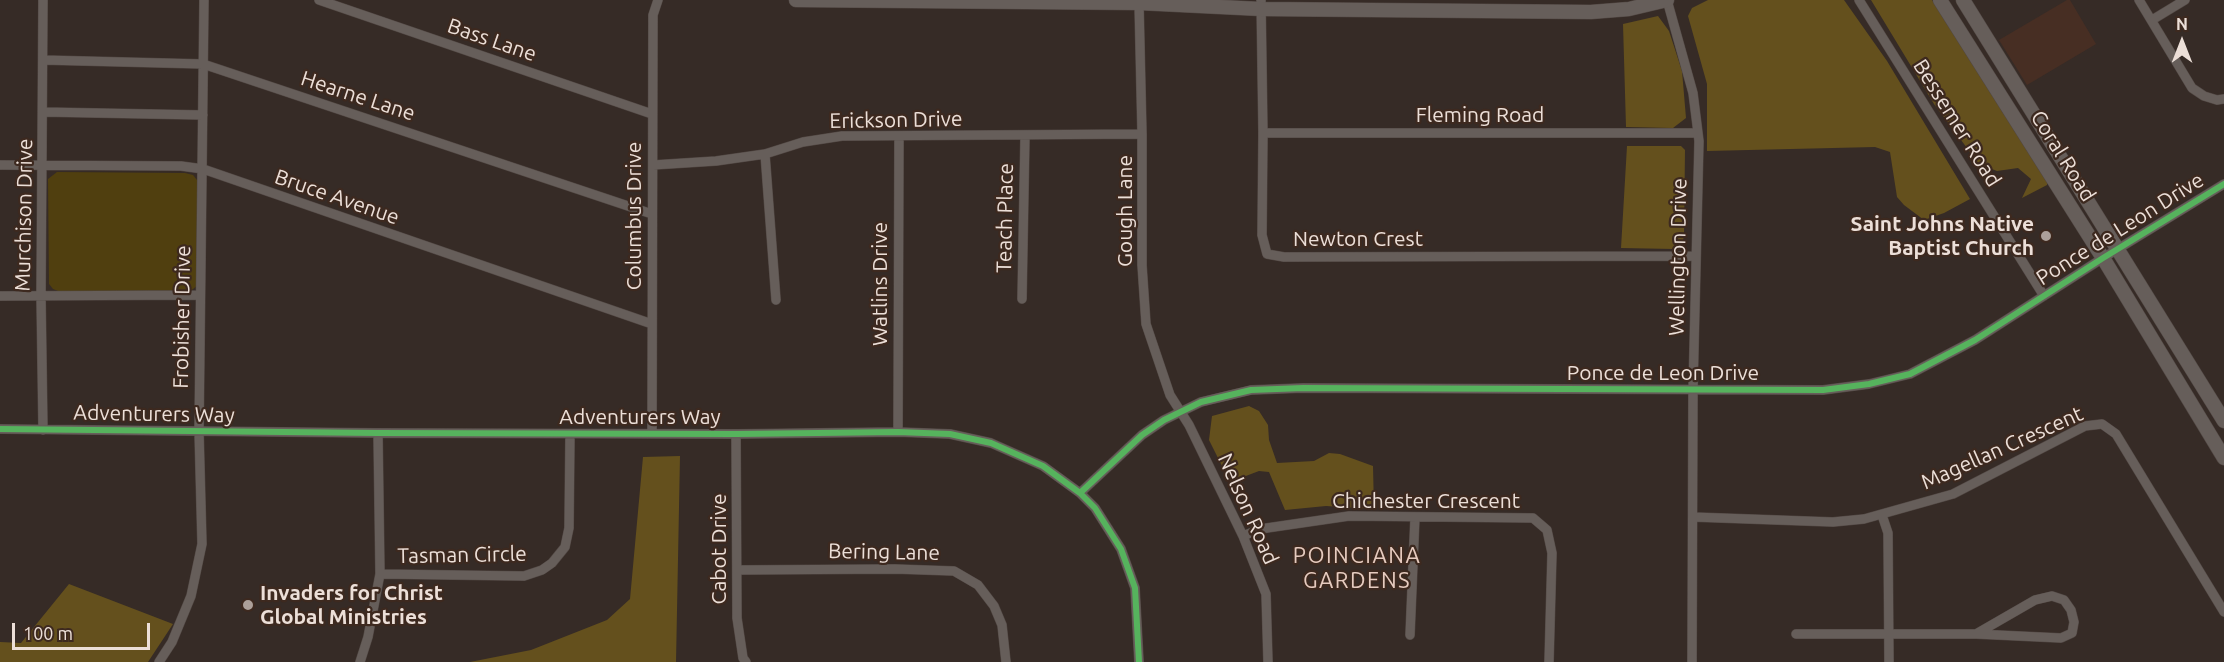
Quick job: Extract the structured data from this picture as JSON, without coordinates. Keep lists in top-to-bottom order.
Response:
{
  "streets": {
    "main road": ["Coral Road"],
    "street": [
      "Bass Lane",
      "Hearne Lane",
      "Fleming Road",
      "Erickson Drive",
      "Bessemer Road",
      "Bruce Avenue",
      "Gough Lane",
      "Murchison Drive",
      "Columbus Drive",
      "Teach Place",
      "Ponce de Leon Drive",
      "Newton Crest",
      "Wellington Drive",
      "Watlins Drive",
      "Frobisher Drive",
      "Adventurers Way",
      "Magellan Crescent",
      "Chichester Crescent",
      "Nelson Road",
      "Cabot Drive",
      "Bering Lane",
      "Tasman Circle"
    ]
  },
  "crossings": [
    ["Bass Lane", "Columbus Drive"],
    ["Hearne Lane", "Murchison Drive"],
    ["Hearne Lane", "Columbus Drive"],
    ["Hearne Lane", "Frobisher Drive"],
    ["Fleming Road", "Newton Crest"],
    ["Fleming Road", "Wellington Drive"],
    ["Erickson Drive", "Gough Lane"],
    ["Erickson Drive", "Columbus Drive"],
    ["Erickson Drive", "Teach Place"],
    ["Erickson Drive", "Watlins Drive"],
    ["Bessemer Road", "Ponce de Leon Drive"],
    ["Coral Road", "Ponce de Leon Drive"],
    ["Bruce Avenue", "Murchison Drive"],
    ["Bruce Avenue", "Columbus Drive"],
    ["Bruce Avenue", "Frobisher Drive"],
    ["Gough Lane", "Ponce de Leon Drive"],
    ["Gough Lane", "Nelson Road"],
    ["Murchison Drive", "Adventurers Way"],
    ["Columbus Drive", "Adventurers Way"],
    ["Ponce de Leon Drive", "Wellington Drive"],
    ["Ponce de Leon Drive", "Adventurers Way"],
    ["Ponce de Leon Drive", "Nelson Road"],
    ["Newton Crest", "Wellington Drive"],
    ["Wellington Drive", "Magellan Crescent"],
    ["Watlins Drive", "Adventurers Way"],
    ["Frobisher Drive", "Adventurers Way"],
    ["Adventurers Way", "Cabot Drive"],
    ["Adventurers Way", "Tasman Circle"],
    ["Chichester Crescent", "Nelson Road"],
    ["Cabot Drive", "Bering Lane"]
  ],
  "districts": ["POINCIANA GARDENS"],
  "places": ["Saint Johns Native Baptist Church", "Invaders for Christ Global Ministries"],
  "scale_bar": "100 m",
  "north": "top"
}
